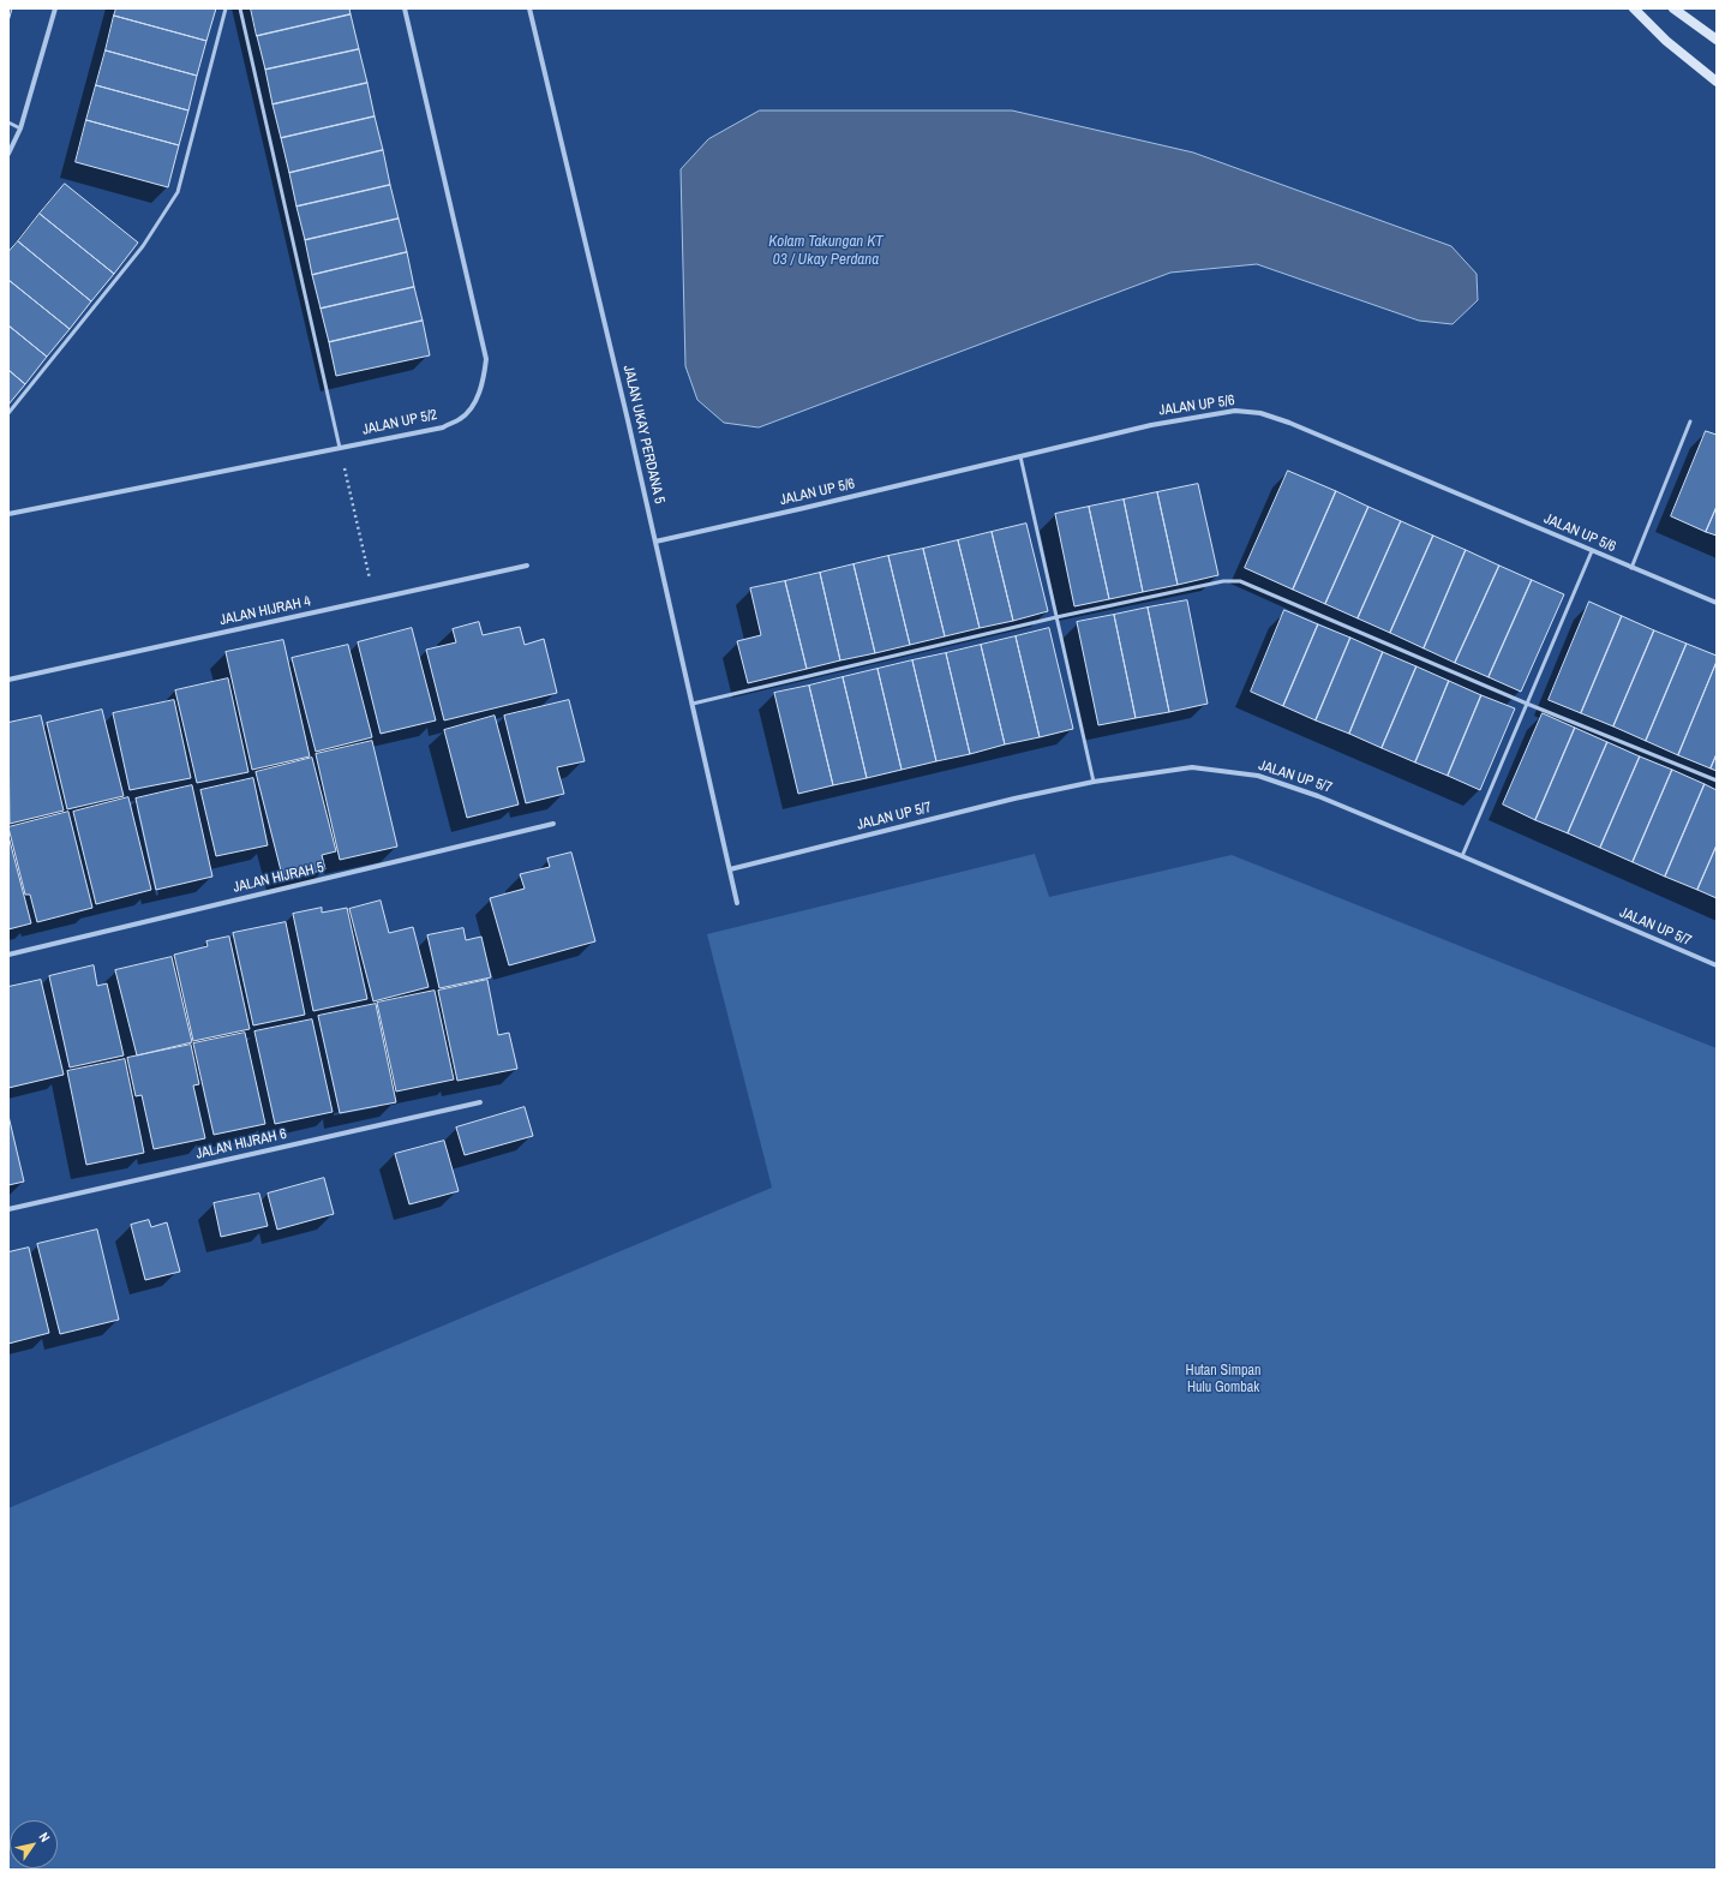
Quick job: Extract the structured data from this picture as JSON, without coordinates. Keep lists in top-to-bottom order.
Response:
{
  "streets": {
    "street": [
      "JALAN UP 5/6",
      "JALAN UP 5/2",
      "JALAN UKAY PERDANA 5",
      "JALAN HIJRAH 4",
      "JALAN UP 5/7",
      "JALAN HIJRAH 5",
      "JALAN HIJRAH 6"
    ]
  },
  "crossings": [
    ["JALAN UP 5/6", "JALAN UKAY PERDANA 5"],
    ["JALAN UKAY PERDANA 5", "JALAN UP 5/7"]
  ],
  "water": ["Kolam Takungan KT 03 / Ukay Perdana"],
  "parks": ["Hutan Simpan Hulu Gombak"],
  "north": "top right"
}
